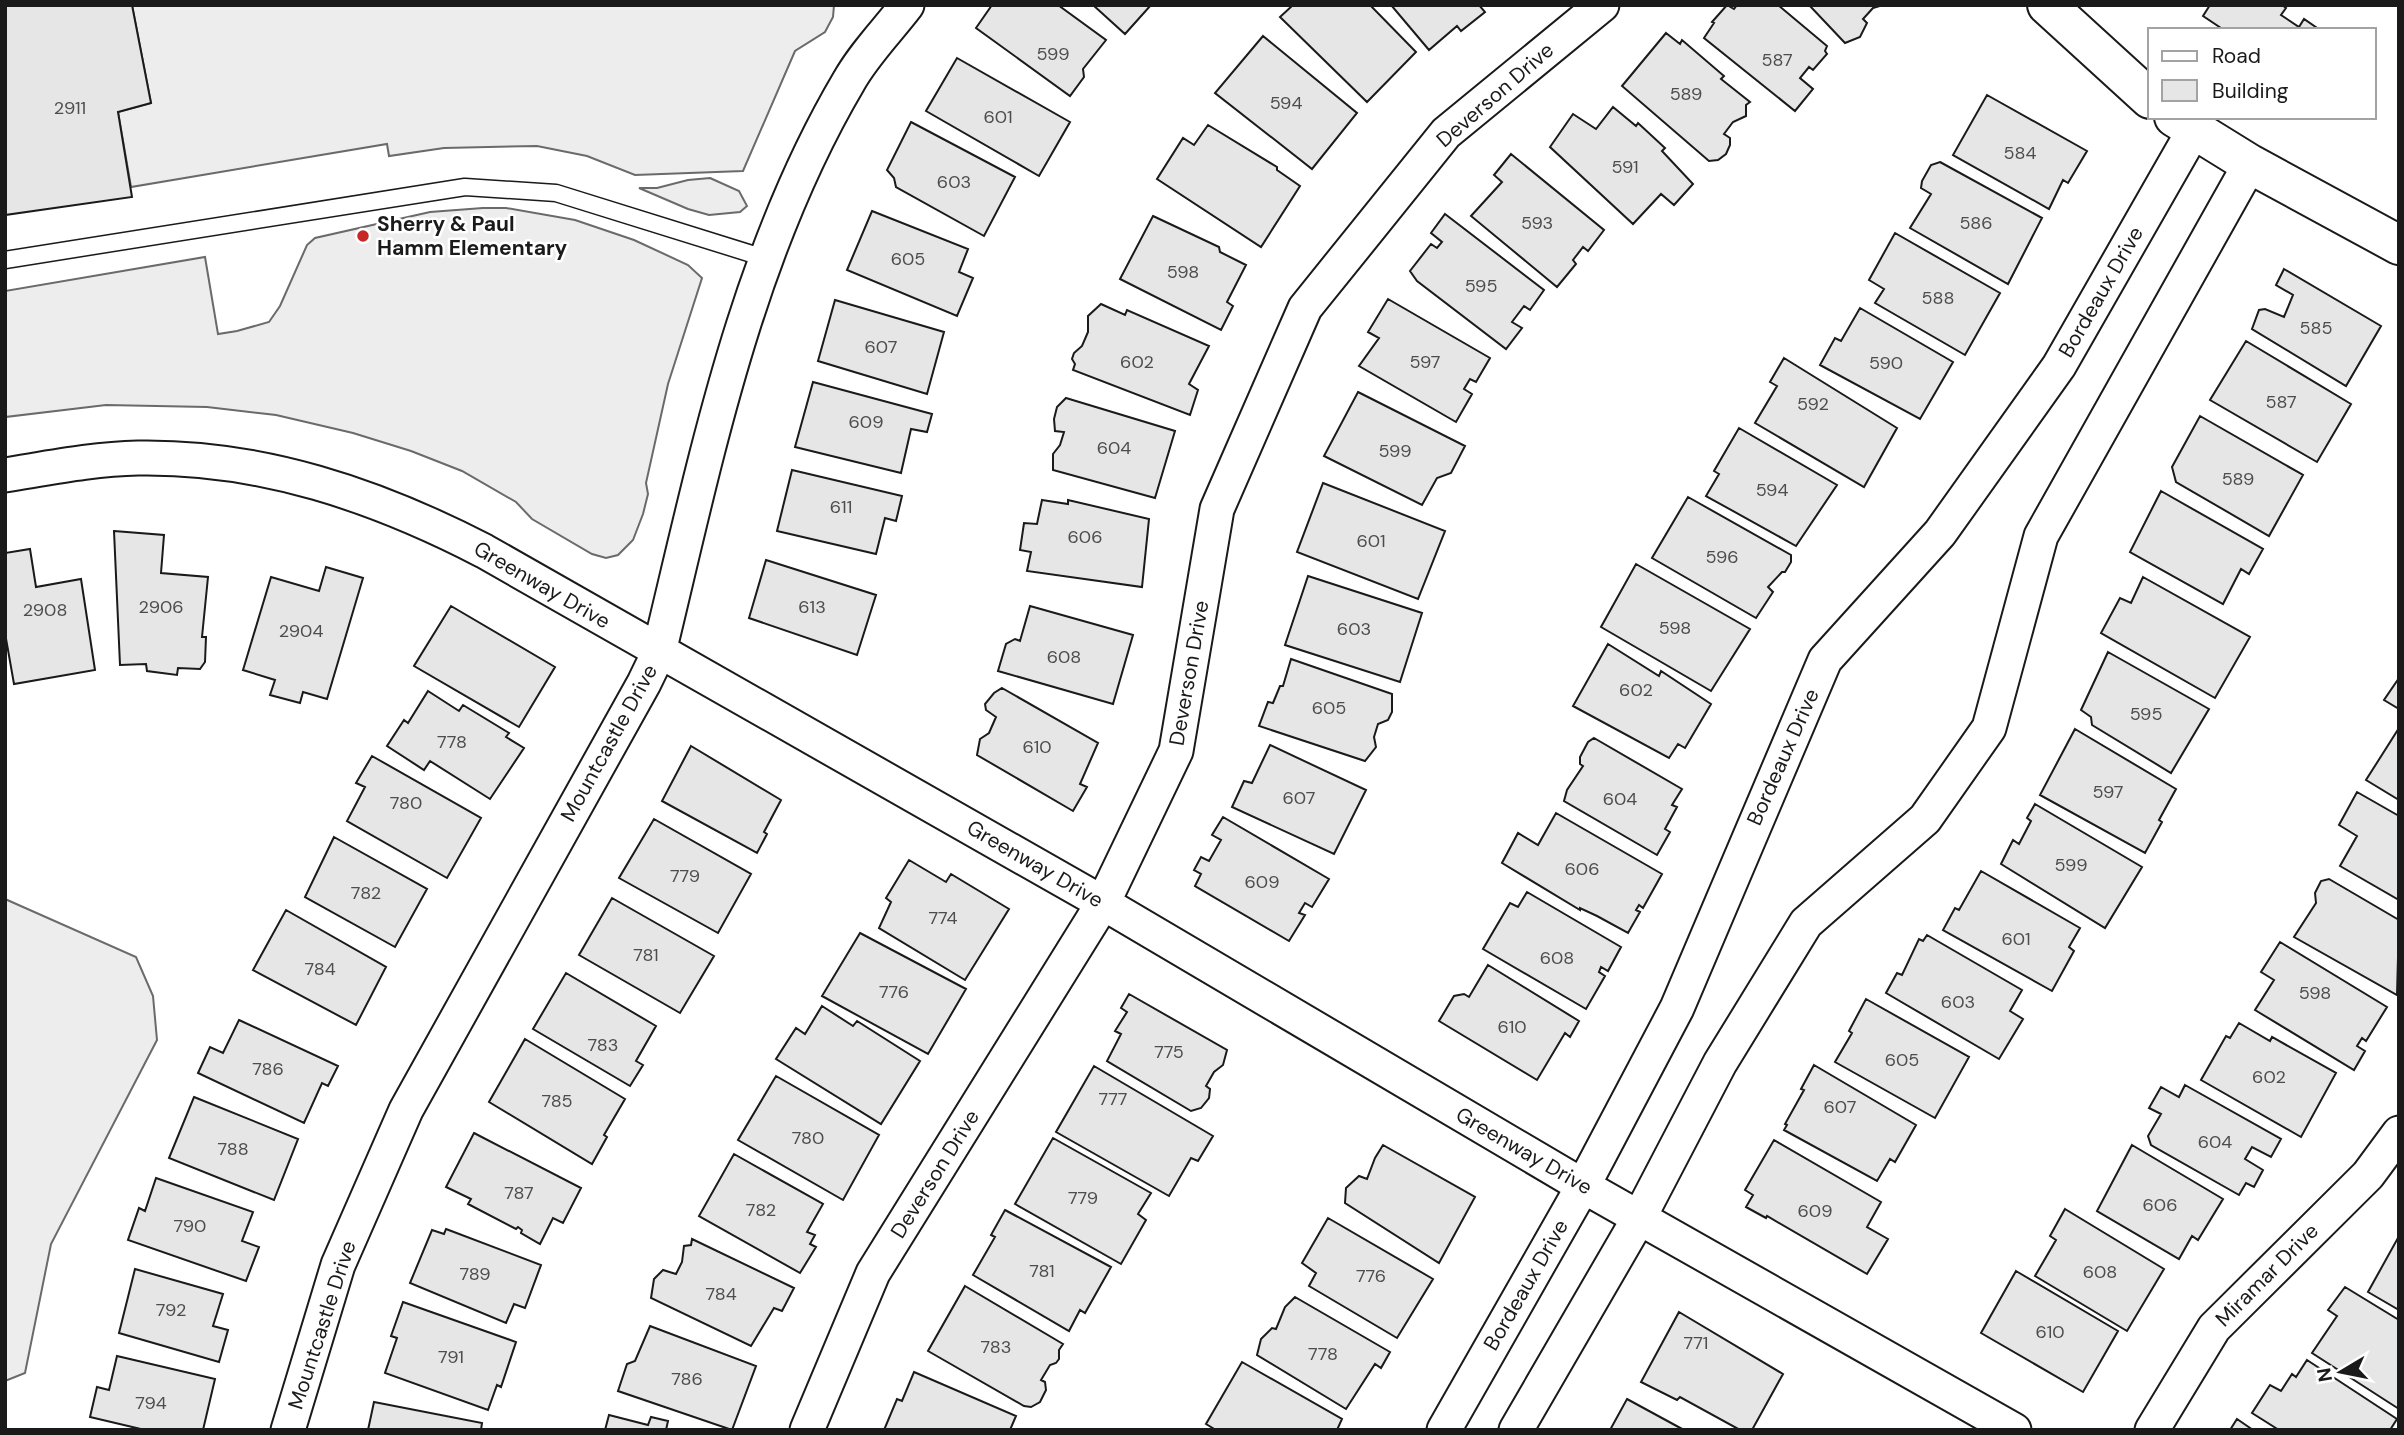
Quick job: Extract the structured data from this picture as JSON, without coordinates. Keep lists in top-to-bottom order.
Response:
{
  "streets": {
    "street": [
      "Deverson Drive",
      "Bordeaux Drive",
      "Greenway Drive",
      "Mountcastle Drive",
      "Miramar Drive"
    ]
  },
  "crossings": [
    ["Deverson Drive", "Greenway Drive"],
    ["Bordeaux Drive", "Greenway Drive"],
    ["Greenway Drive", "Mountcastle Drive"]
  ],
  "places": ["Sherry & Paul Hamm Elementary"],
  "house_numbers": [
    "599",
    "587",
    "589",
    "594",
    "2911",
    "601",
    "584",
    "591",
    "603",
    "593",
    "586",
    "605",
    "598",
    "595",
    "588",
    "585",
    "607",
    "602",
    "597",
    "590",
    "587",
    "592",
    "609",
    "604",
    "599",
    "589",
    "594",
    "611",
    "606",
    "601",
    "596",
    "2906",
    "613",
    "2908",
    "598",
    "603",
    "2904",
    "608",
    "602",
    "605",
    "595",
    "778",
    "610",
    "597",
    "607",
    "604",
    "780",
    "599",
    "606",
    "779",
    "609",
    "782",
    "774",
    "601",
    "781",
    "608",
    "784",
    "776",
    "598",
    "603",
    "610",
    "783",
    "775",
    "605",
    "786",
    "602",
    "777",
    "785",
    "607",
    "780",
    "604",
    "788",
    "787",
    "779",
    "606",
    "782",
    "609",
    "790",
    "781",
    "608",
    "789",
    "776",
    "784",
    "792",
    "610",
    "771",
    "783",
    "778",
    "791",
    "786",
    "794"
  ],
  "legend": ["Road", "Building"],
  "north": "left"
}
